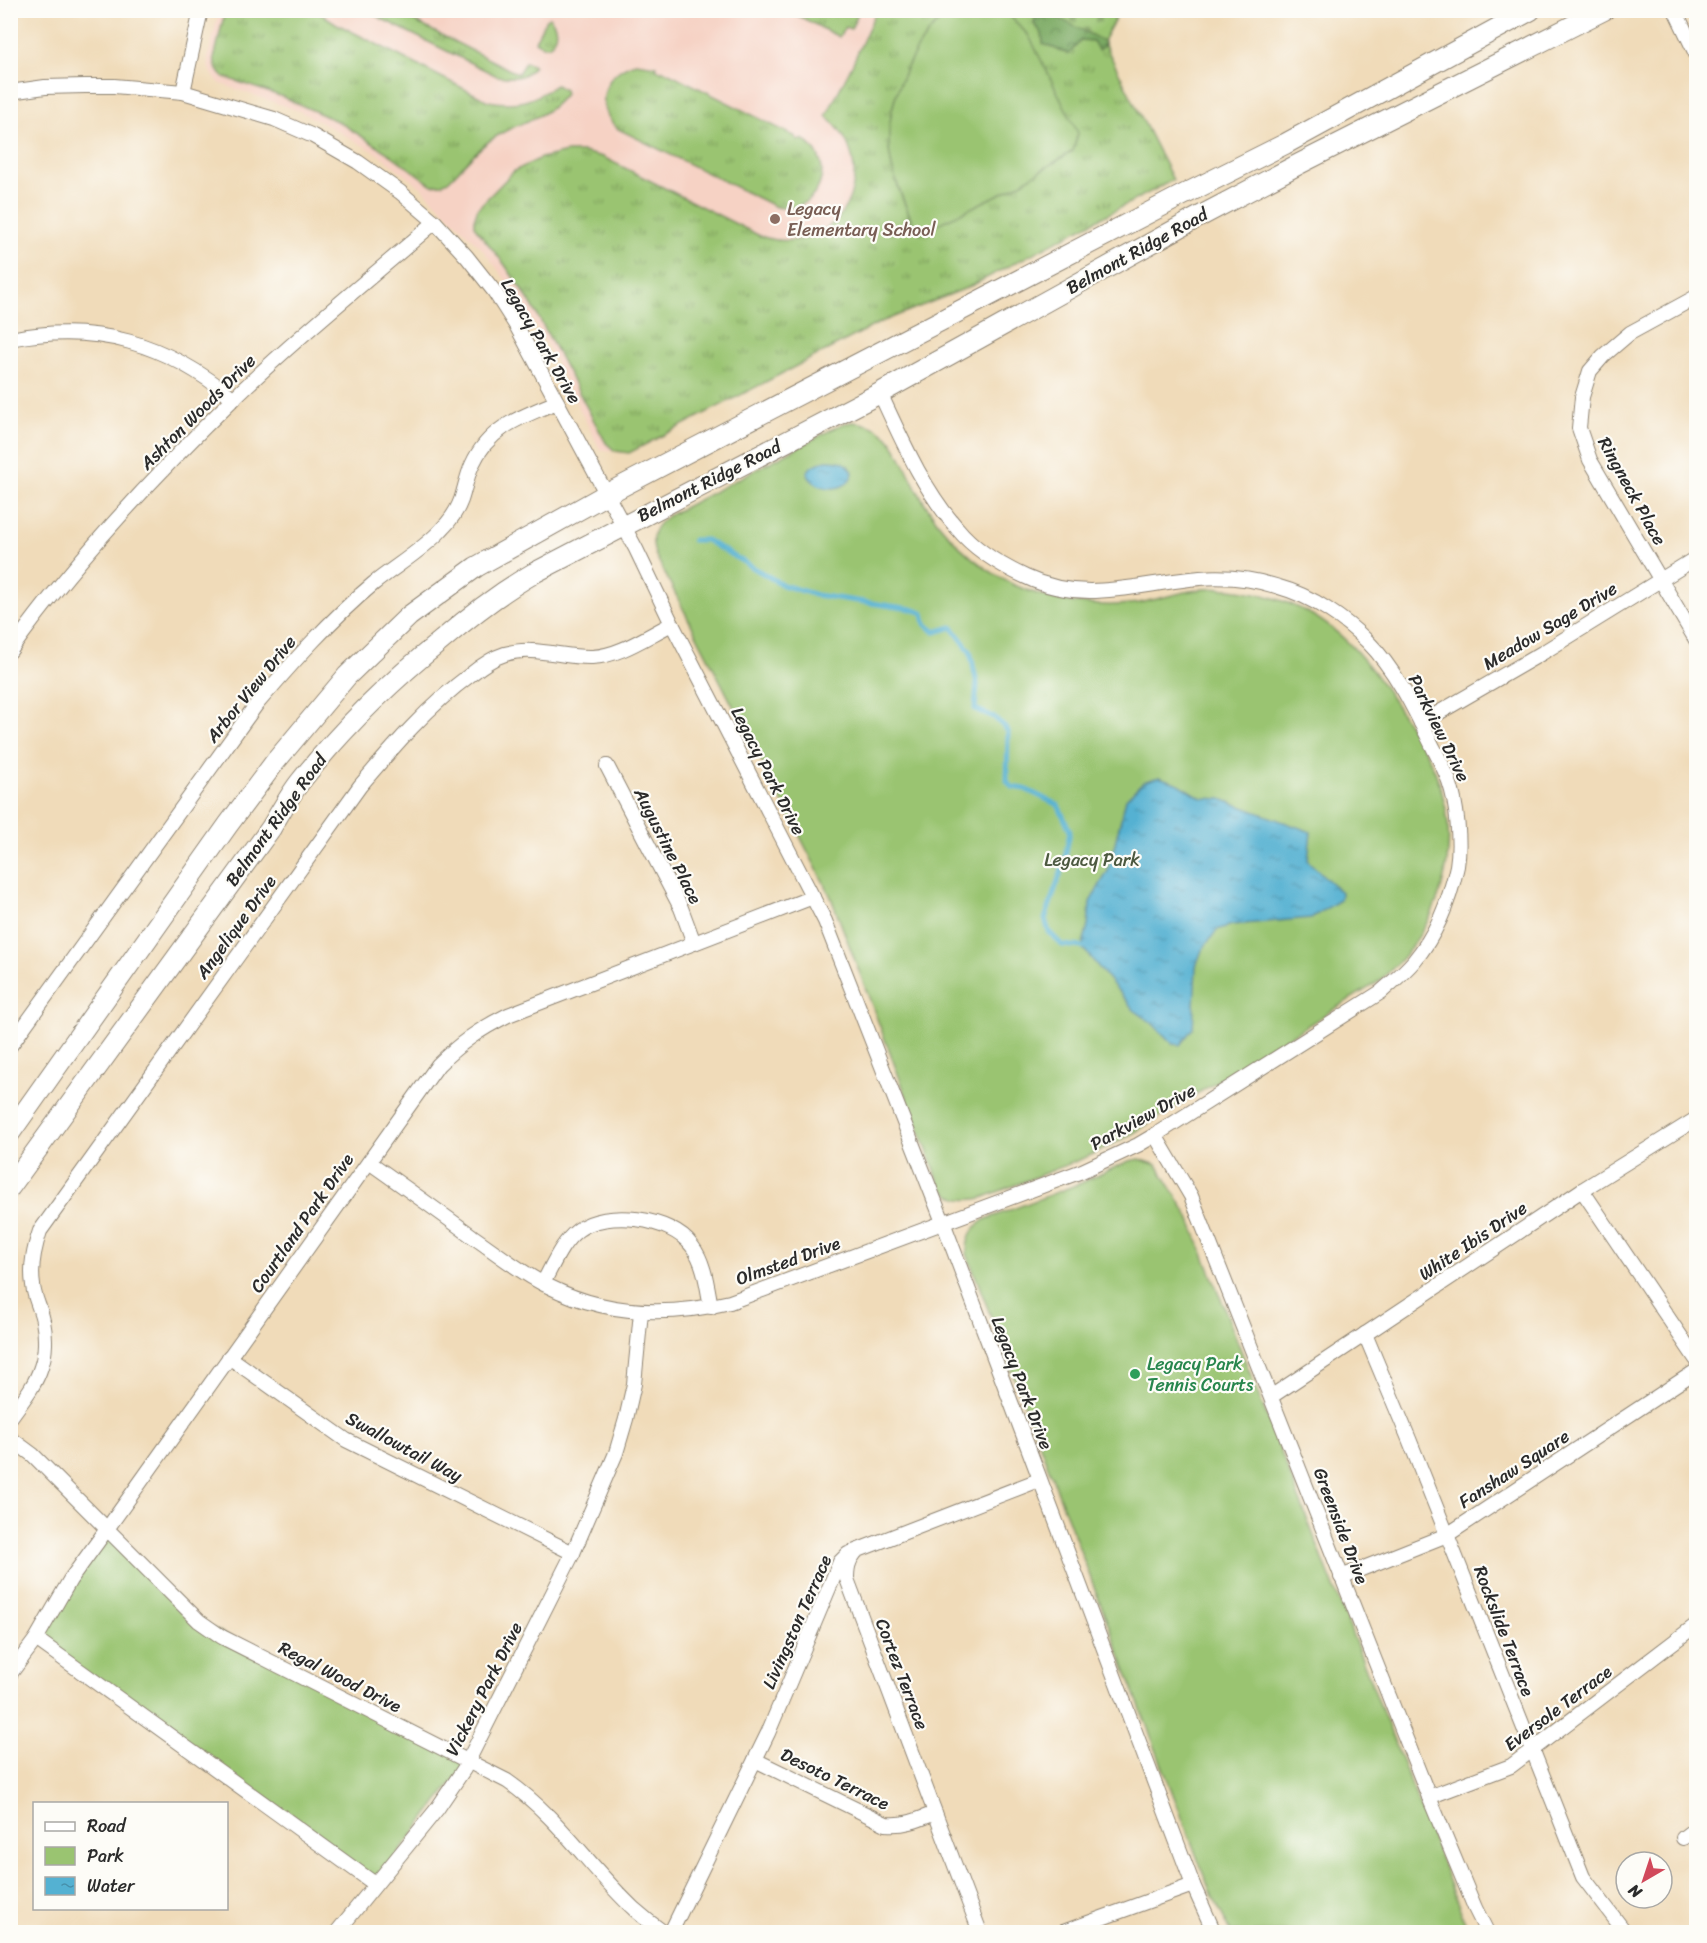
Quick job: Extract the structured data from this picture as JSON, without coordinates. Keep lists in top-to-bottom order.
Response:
{
  "streets": {
    "main road": ["Belmont Ridge Road"],
    "street": [
      "Legacy Park Drive",
      "Ashton Woods Drive",
      "Ringneck Place",
      "Meadow Sage Drive",
      "Arbor View Drive",
      "Parkview Drive",
      "Augustine Place",
      "Angelique Drive",
      "Courtland Park Drive",
      "White Ibis Drive",
      "Olmsted Drive",
      "Swallowtail Way",
      "Fanshaw Square",
      "Greenside Drive",
      "Livingston Terrace",
      "Rockslide Terrace",
      "Cortez Terrace",
      "Regal Wood Drive",
      "Vickery Park Drive",
      "Eversole Terrace",
      "Desoto Terrace"
    ]
  },
  "crossings": [
    ["Belmont Ridge Road", "Legacy Park Drive"],
    ["Belmont Ridge Road", "Parkview Drive"],
    ["Legacy Park Drive", "Ashton Woods Drive"],
    ["Legacy Park Drive", "Arbor View Drive"],
    ["Legacy Park Drive", "Parkview Drive"],
    ["Legacy Park Drive", "Angelique Drive"],
    ["Legacy Park Drive", "Olmsted Drive"],
    ["Legacy Park Drive", "Livingston Terrace"],
    ["Ringneck Place", "Meadow Sage Drive"],
    ["Meadow Sage Drive", "Parkview Drive"],
    ["Parkview Drive", "Olmsted Drive"],
    ["Parkview Drive", "Greenside Drive"],
    ["Augustine Place", "Courtland Park Drive"],
    ["Courtland Park Drive", "Olmsted Drive"],
    ["Courtland Park Drive", "Swallowtail Way"],
    ["Courtland Park Drive", "Regal Wood Drive"],
    ["White Ibis Drive", "Greenside Drive"],
    ["White Ibis Drive", "Rockslide Terrace"],
    ["Olmsted Drive", "Vickery Park Drive"],
    ["Swallowtail Way", "Vickery Park Drive"],
    ["Fanshaw Square", "Greenside Drive"],
    ["Fanshaw Square", "Rockslide Terrace"],
    ["Greenside Drive", "Eversole Terrace"],
    ["Livingston Terrace", "Cortez Terrace"],
    ["Livingston Terrace", "Desoto Terrace"],
    ["Rockslide Terrace", "Eversole Terrace"],
    ["Cortez Terrace", "Desoto Terrace"],
    ["Regal Wood Drive", "Vickery Park Drive"]
  ],
  "parks": ["Legacy Park"],
  "places": ["Legacy Elementary School", "Legacy Park Tennis Courts"],
  "legend": ["Road", "Park", "Water"],
  "north": "bottom left"
}
